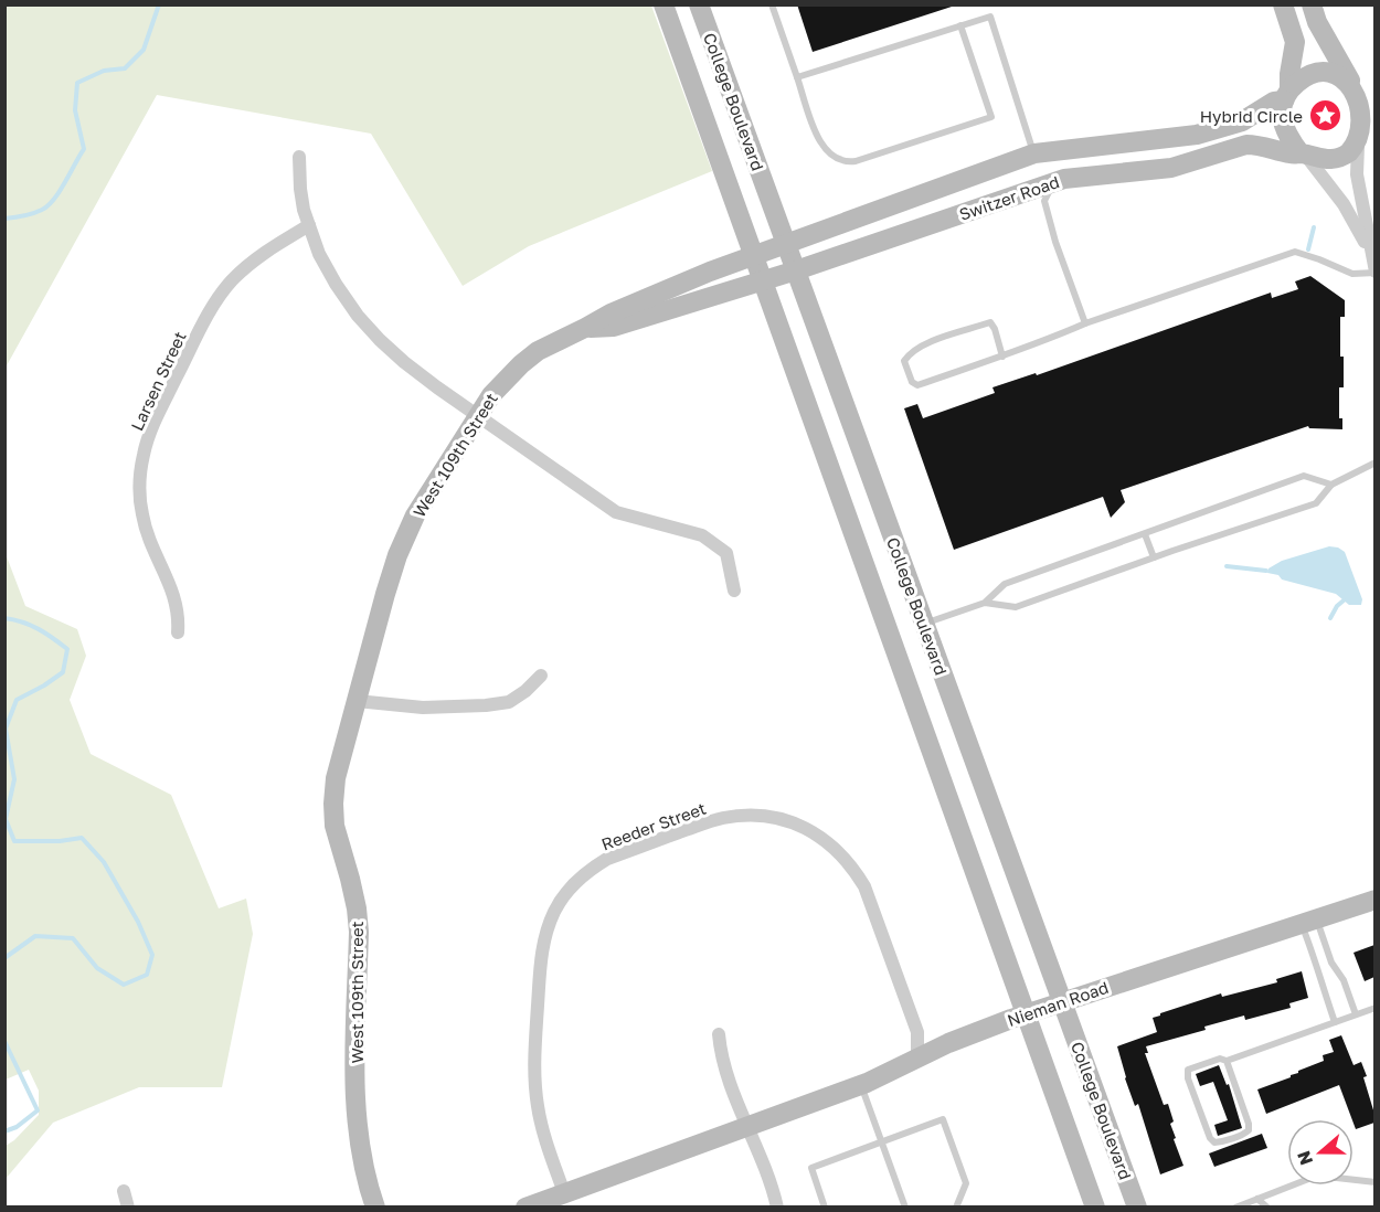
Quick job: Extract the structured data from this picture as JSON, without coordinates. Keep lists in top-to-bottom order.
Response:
{
  "streets": {
    "main road": [
      "College Boulevard",
      "Switzer Road",
      "West 109th Street",
      "Nieman Road"
    ],
    "street": ["Larsen Street", "Reeder Street"]
  },
  "crossings": [
    ["College Boulevard", "Switzer Road"],
    ["College Boulevard", "West 109th Street"],
    ["College Boulevard", "Nieman Road"],
    ["Switzer Road", "West 109th Street"],
    ["Reeder Street", "Nieman Road"]
  ],
  "places": {
    "place": ["Hybrid Circle"]
  },
  "north": "left"
}
